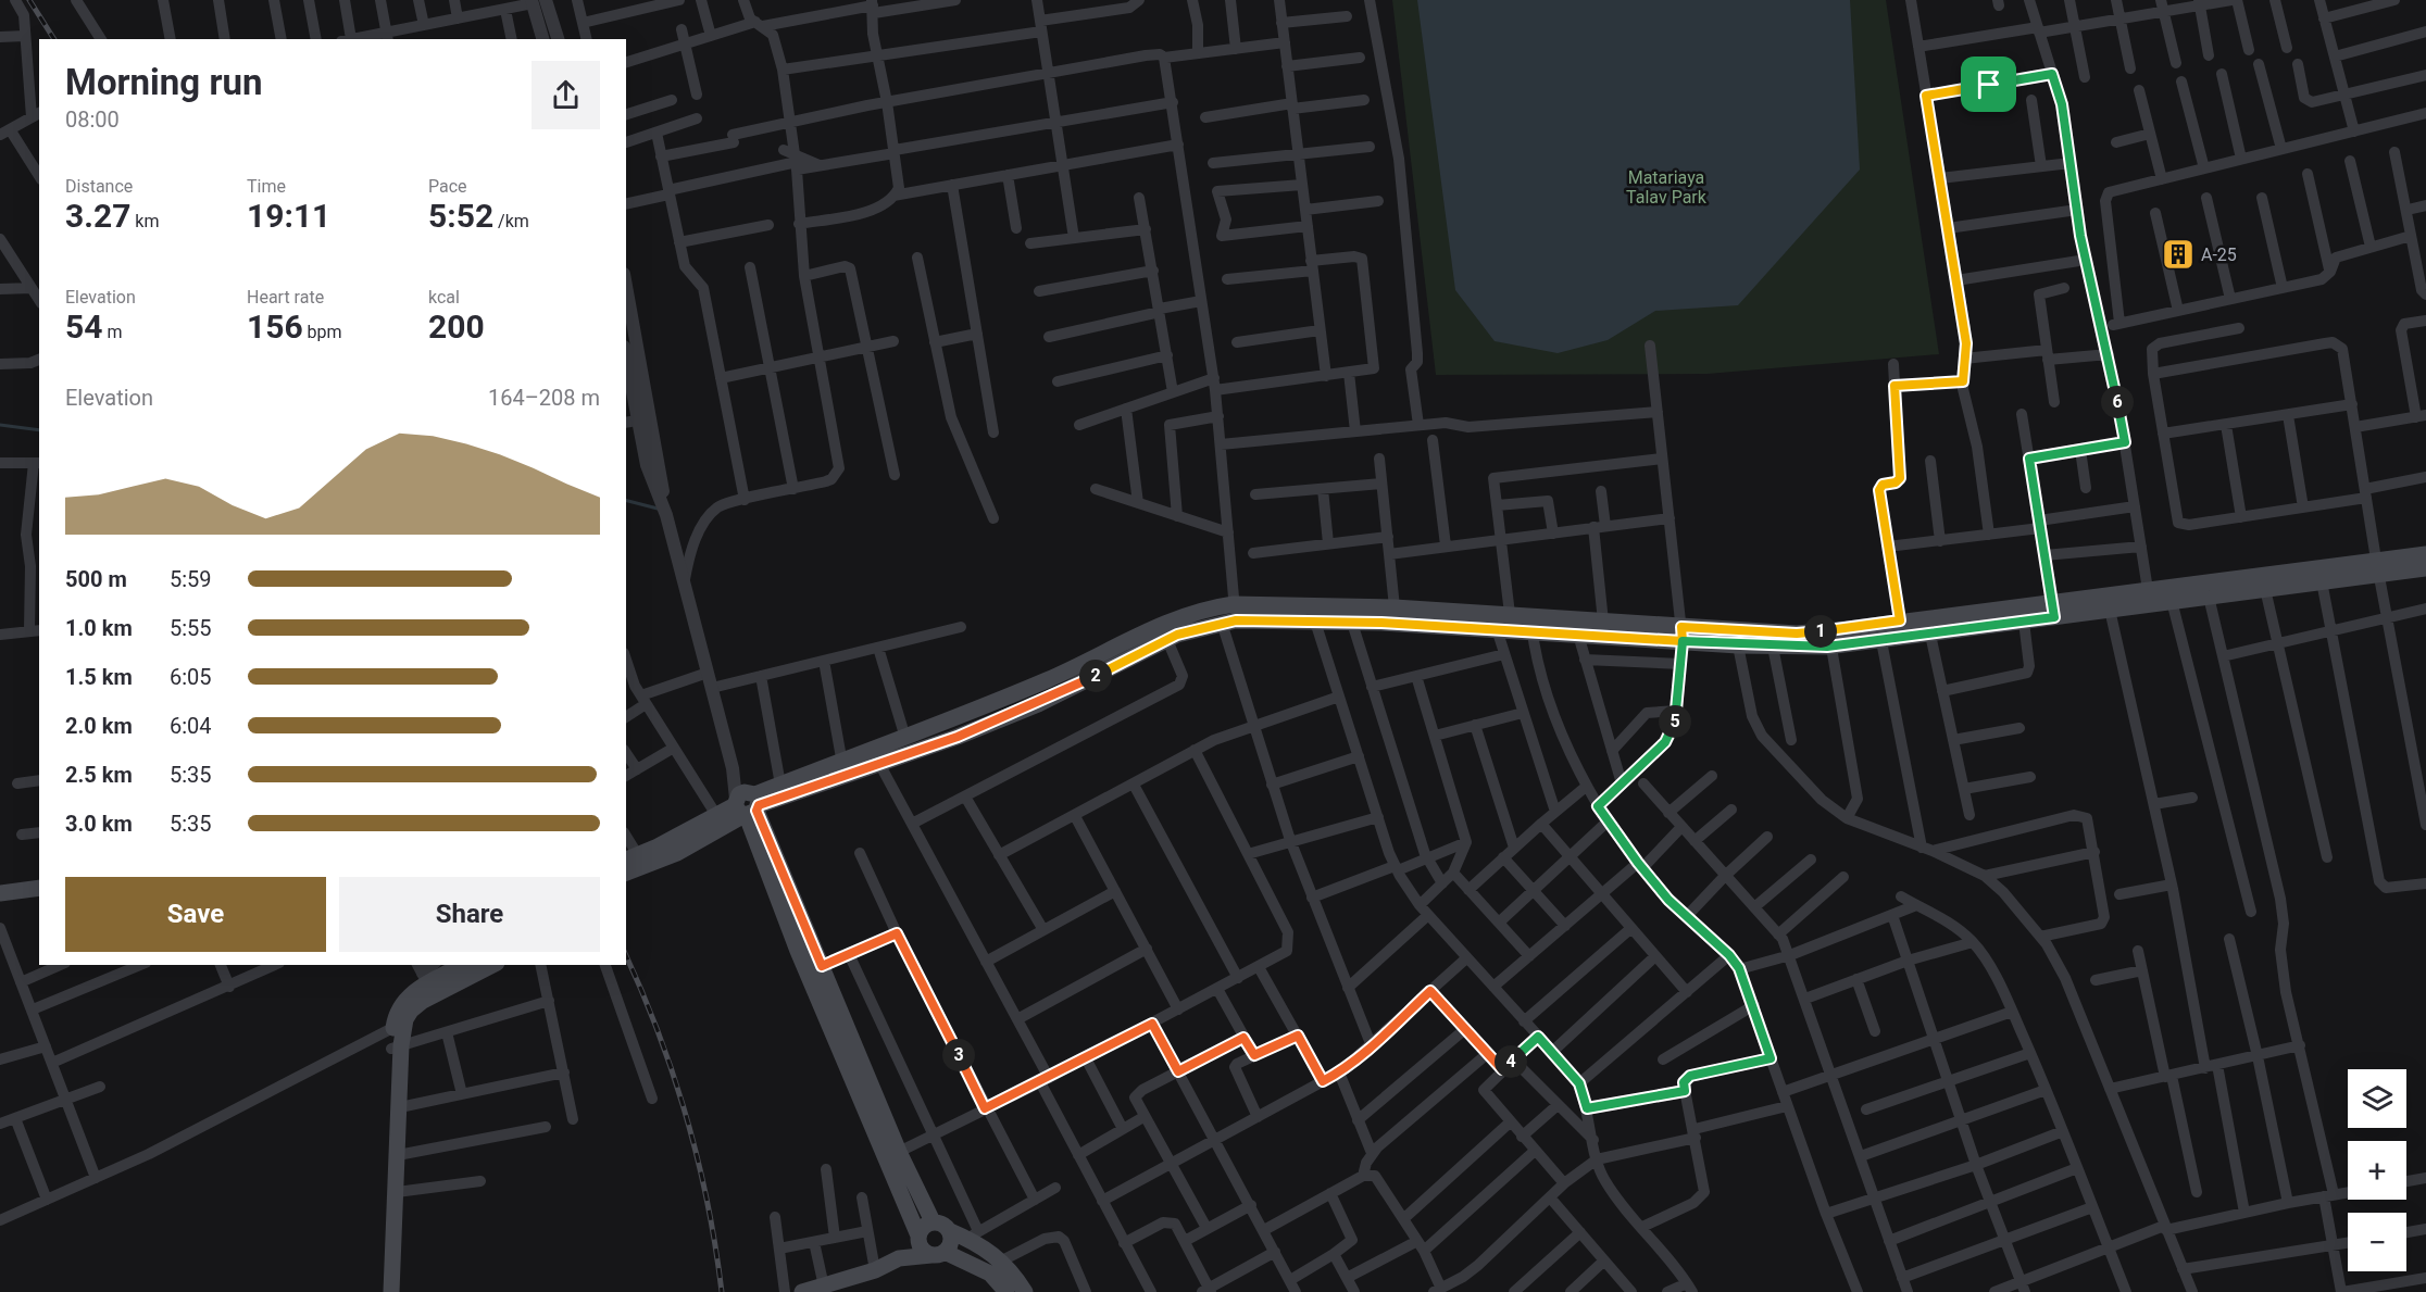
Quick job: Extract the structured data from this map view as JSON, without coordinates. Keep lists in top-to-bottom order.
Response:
{
  "parks": ["Matariaya Talav Park"],
  "places": {
    "building": ["A-25"]
  },
  "page": {
    "heading": ["Morning run", "08:00"],
    "stats": [
      ["Distance", "3.27 km"],
      ["Time", "19:11"],
      ["Pace", "5:52 /km"],
      ["Elevation", "54 m"],
      ["Heart rate", "156 bpm"],
      ["kcal", "200"]
    ],
    "chart": ["Elevation", "164–208 m"],
    "pins": [
      "6",
      "1",
      "2",
      "5",
      "3",
      "4"
    ],
    "list": [
      {
        "name": "500 m",
        "note": "5:59"
      },
      {
        "name": "1.0 km",
        "note": "5:55"
      },
      {
        "name": "1.5 km",
        "note": "6:05"
      },
      {
        "name": "2.0 km",
        "note": "6:04"
      },
      {
        "name": "2.5 km",
        "note": "5:35"
      },
      {
        "name": "3.0 km",
        "note": "5:35"
      }
    ],
    "buttons": ["Save", "Share"],
    "map_buttons": ["+", "−"]
  }
}
